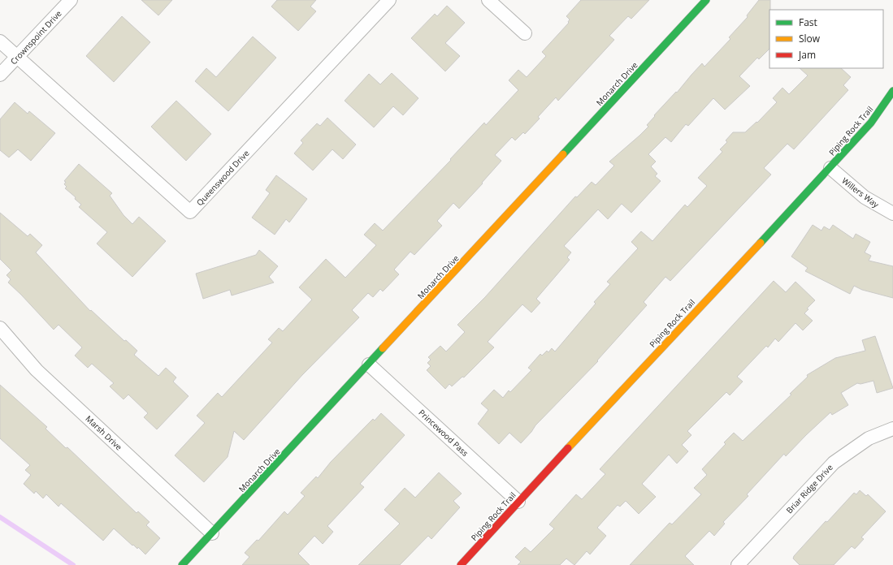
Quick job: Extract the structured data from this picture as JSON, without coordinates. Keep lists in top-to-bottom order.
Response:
{
  "streets": {
    "street": [
      "Crownspoint Drive",
      "Monarch Drive",
      "Piping Rock Trail",
      "Queenswood Drive",
      "Willers Way",
      "Marsh Drive",
      "Princewood Pass",
      "Briar Ridge Drive"
    ]
  },
  "crossings": [
    ["Crownspoint Drive", "Queenswood Drive"],
    ["Monarch Drive", "Marsh Drive"],
    ["Monarch Drive", "Princewood Pass"],
    ["Piping Rock Trail", "Willers Way"],
    ["Piping Rock Trail", "Princewood Pass"]
  ],
  "legend": ["Fast", "Slow", "Jam"]
}
